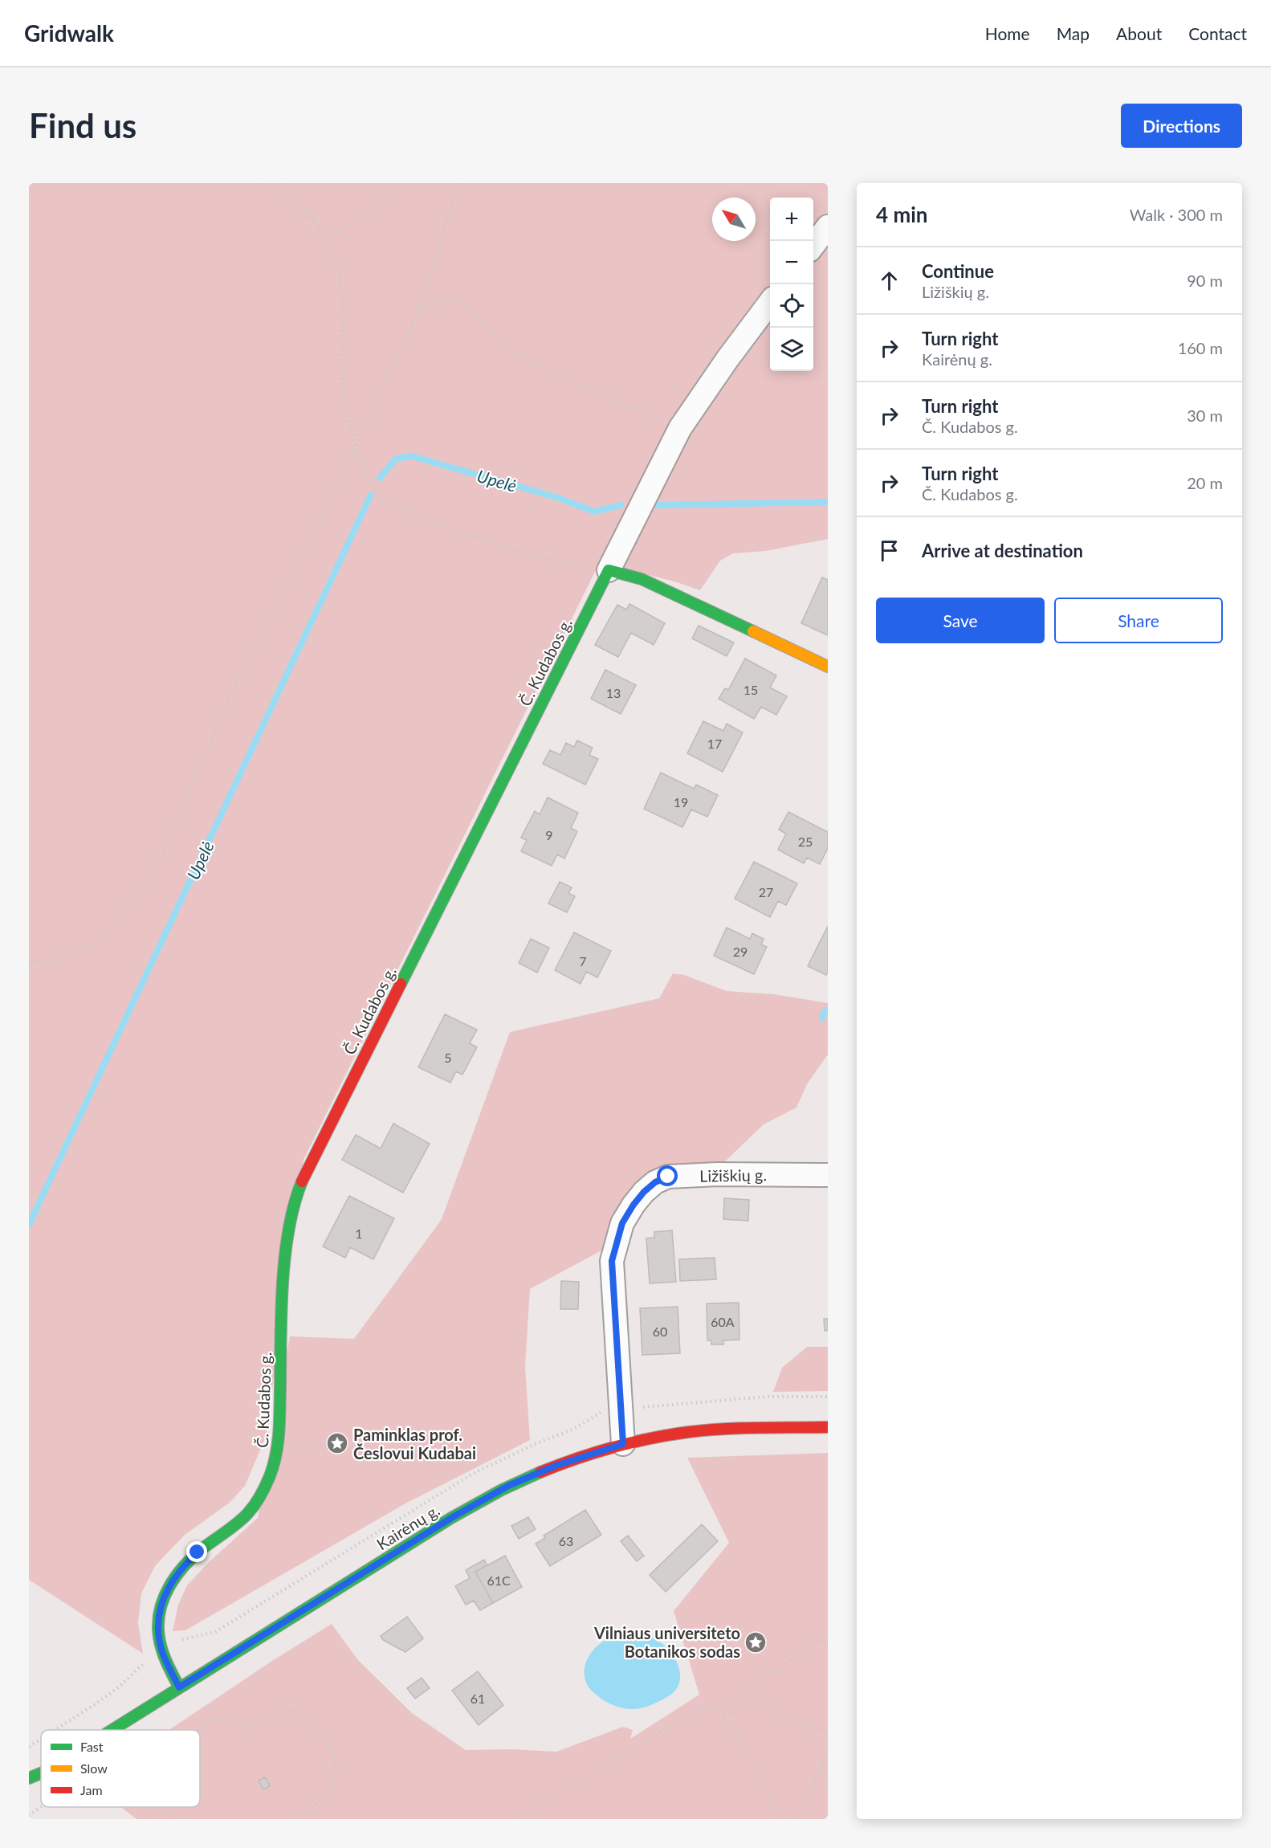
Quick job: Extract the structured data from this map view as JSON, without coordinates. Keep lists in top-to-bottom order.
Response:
{
  "streets": {
    "street": ["Č. Kudabos g.", "Ližiškių g.", "Kairėnų g."]
  },
  "crossings": [
    ["Č. Kudabos g.", "Kairėnų g."],
    ["Ližiškių g.", "Kairėnų g."]
  ],
  "water": ["Upelė"],
  "places": {
    "place": ["Paminklas prof. Česlovui Kudabai", "Vilniaus universiteto Botanikos sodas"]
  },
  "house_numbers": [
    "15",
    "13",
    "17",
    "19",
    "9",
    "25",
    "27",
    "29",
    "7",
    "5",
    "1",
    "60A",
    "60",
    "63",
    "61C",
    "61"
  ],
  "legend": ["Fast", "Slow", "Jam"],
  "north": "top left",
  "page": {
    "header": "Gridwalk",
    "nav": [
      "Home",
      "Map",
      "About",
      "Contact"
    ],
    "buttons": [
      "Directions",
      ["Save", "Share"]
    ],
    "title": "Find us",
    "heading": ["4 min", "Walk · 300 m"],
    "map_buttons": ["+", "−"],
    "list": [
      ["Continue", "Ližiškių g.", "90 m"],
      ["Turn right", "Kairėnų g.", "160 m"],
      ["Turn right", "Č. Kudabos g.", "30 m"],
      ["Turn right", "Č. Kudabos g.", "20 m"],
      "Arrive at destination"
    ]
  }
}
